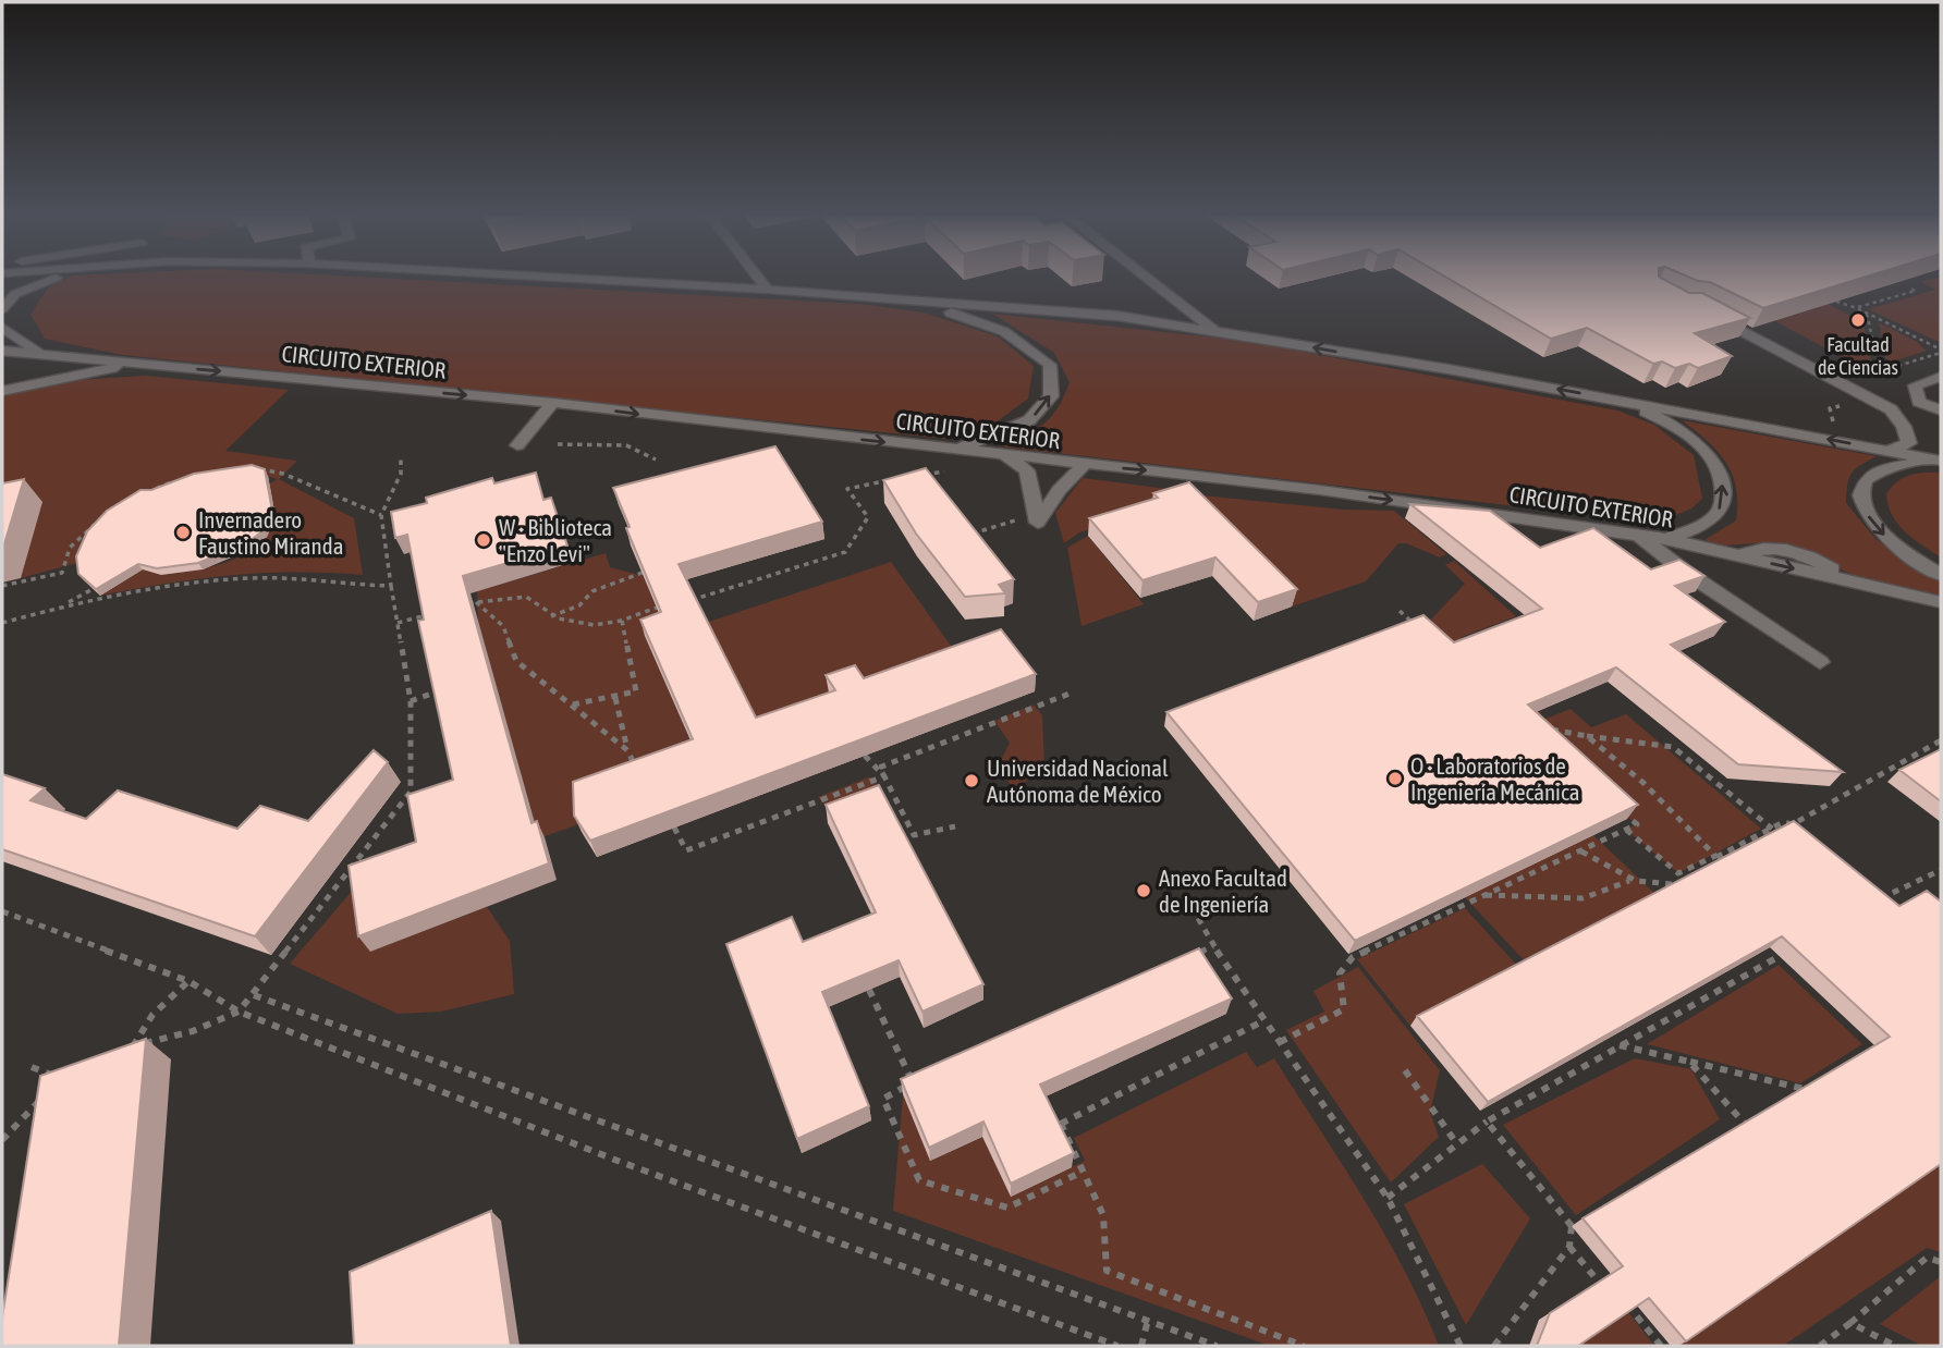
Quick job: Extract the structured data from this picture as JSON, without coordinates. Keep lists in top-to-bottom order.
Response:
{
  "streets": {
    "street": ["CIRCUITO EXTERIOR"]
  },
  "places": [
    "Facultad de Ciencias",
    "Invernadero Faustino Miranda",
    "W - Biblioteca \"Enzo Levi\"",
    "O - Laboratorios de Ingeniería Mecánica",
    "Universidad Nacional Autónoma de México",
    "Anexo Facultad de Ingeniería"
  ]
}
